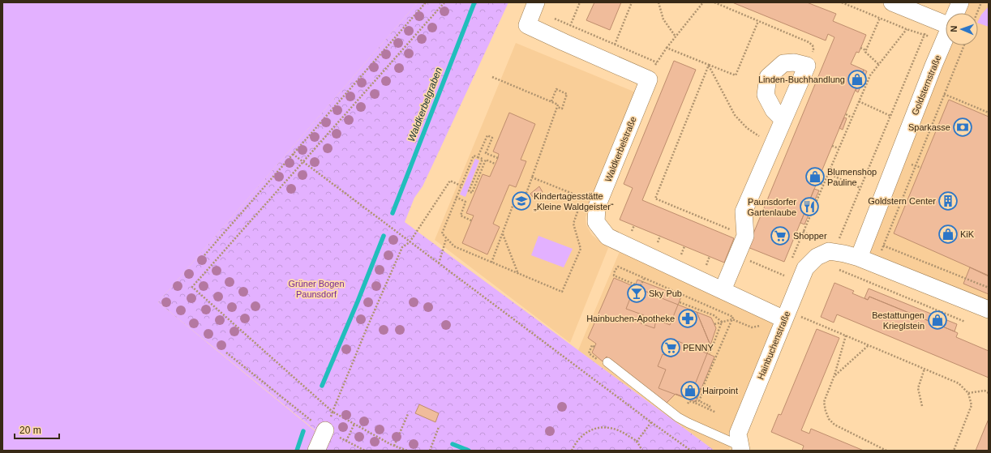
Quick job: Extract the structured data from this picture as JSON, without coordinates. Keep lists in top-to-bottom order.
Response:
{
  "streets": {
    "street": ["Goldsternstraße", "Waldkerbelstraße", "Hainbuchenstraße"]
  },
  "crossings": [
    ["Waldkerbelstraße", "Hainbuchenstraße"]
  ],
  "water": ["Waldkerbelgraben"],
  "parks": ["Grüner Bogen Paunsdorf"],
  "places": {
    "shop": [
      "Linden-Buchhandlung",
      "Blumenshop Pauline",
      "KiK",
      "Bestattungen Krieglstein",
      "Hairpoint"
    ],
    "bank": ["Sparkasse"],
    "school or university": ["Kindertagesstätte „Kleine Waldgeister“"],
    "building": ["Goldstern Center"],
    "restaurant": ["Paunsdorfer Gartenlaube"],
    "supermarket": ["Shopper", "PENNY"],
    "bar": ["Sky Pub"],
    "pharmacy": ["Hainbuchen-Apotheke"]
  },
  "scale_bar": "20 m",
  "north": "left"
}
